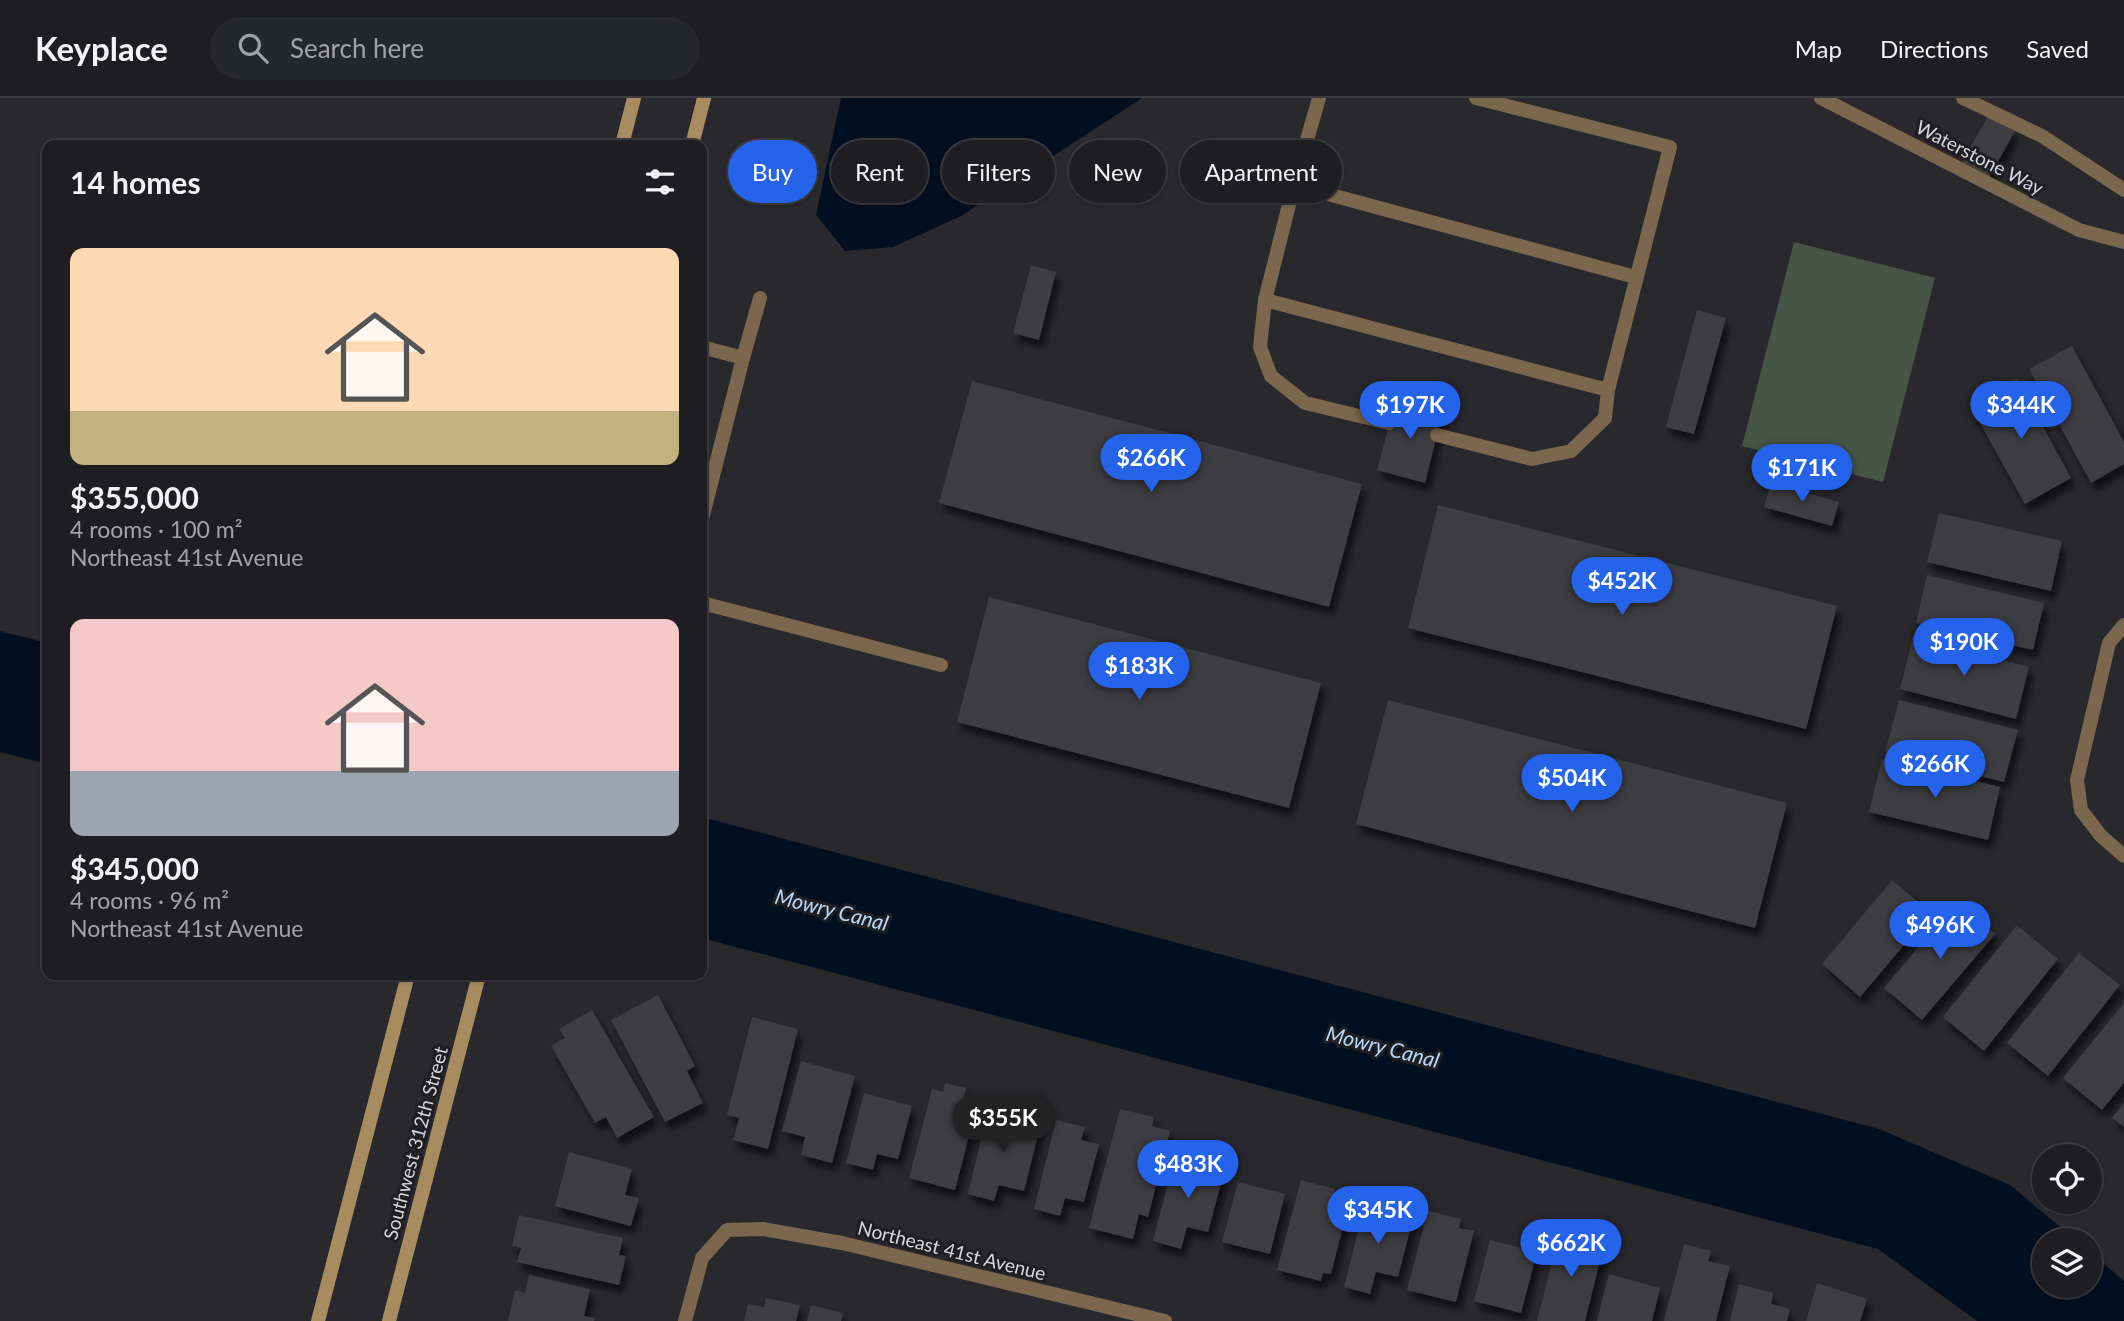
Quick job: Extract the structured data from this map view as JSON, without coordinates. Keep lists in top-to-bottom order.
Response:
{
  "streets": {
    "main road": ["Southwest 312th Street"],
    "street": ["Waterstone Way", "Northeast 41st Avenue"]
  },
  "water": ["Mowry Canal"],
  "page": {
    "header": "Keyplace",
    "search": "Search here",
    "nav": ["Map", "Directions", "Saved"],
    "chip": [
      "Buy",
      "Rent",
      "Filters",
      "New",
      "Apartment"
    ],
    "heading": "14 homes",
    "list": [
      {
        "name": "$355,000",
        "note": "4 rooms · 100 m² · Northeast 41st Avenue"
      },
      {
        "name": "$345,000",
        "note": "4 rooms · 96 m² · Northeast 41st Avenue"
      }
    ],
    "price": [
      "$197K",
      "$344K",
      "$266K",
      "$171K",
      "$452K",
      "$190K",
      "$183K",
      "$266K",
      "$504K",
      "$496K",
      "$355K",
      "$483K",
      "$345K",
      "$662K"
    ]
  }
}
